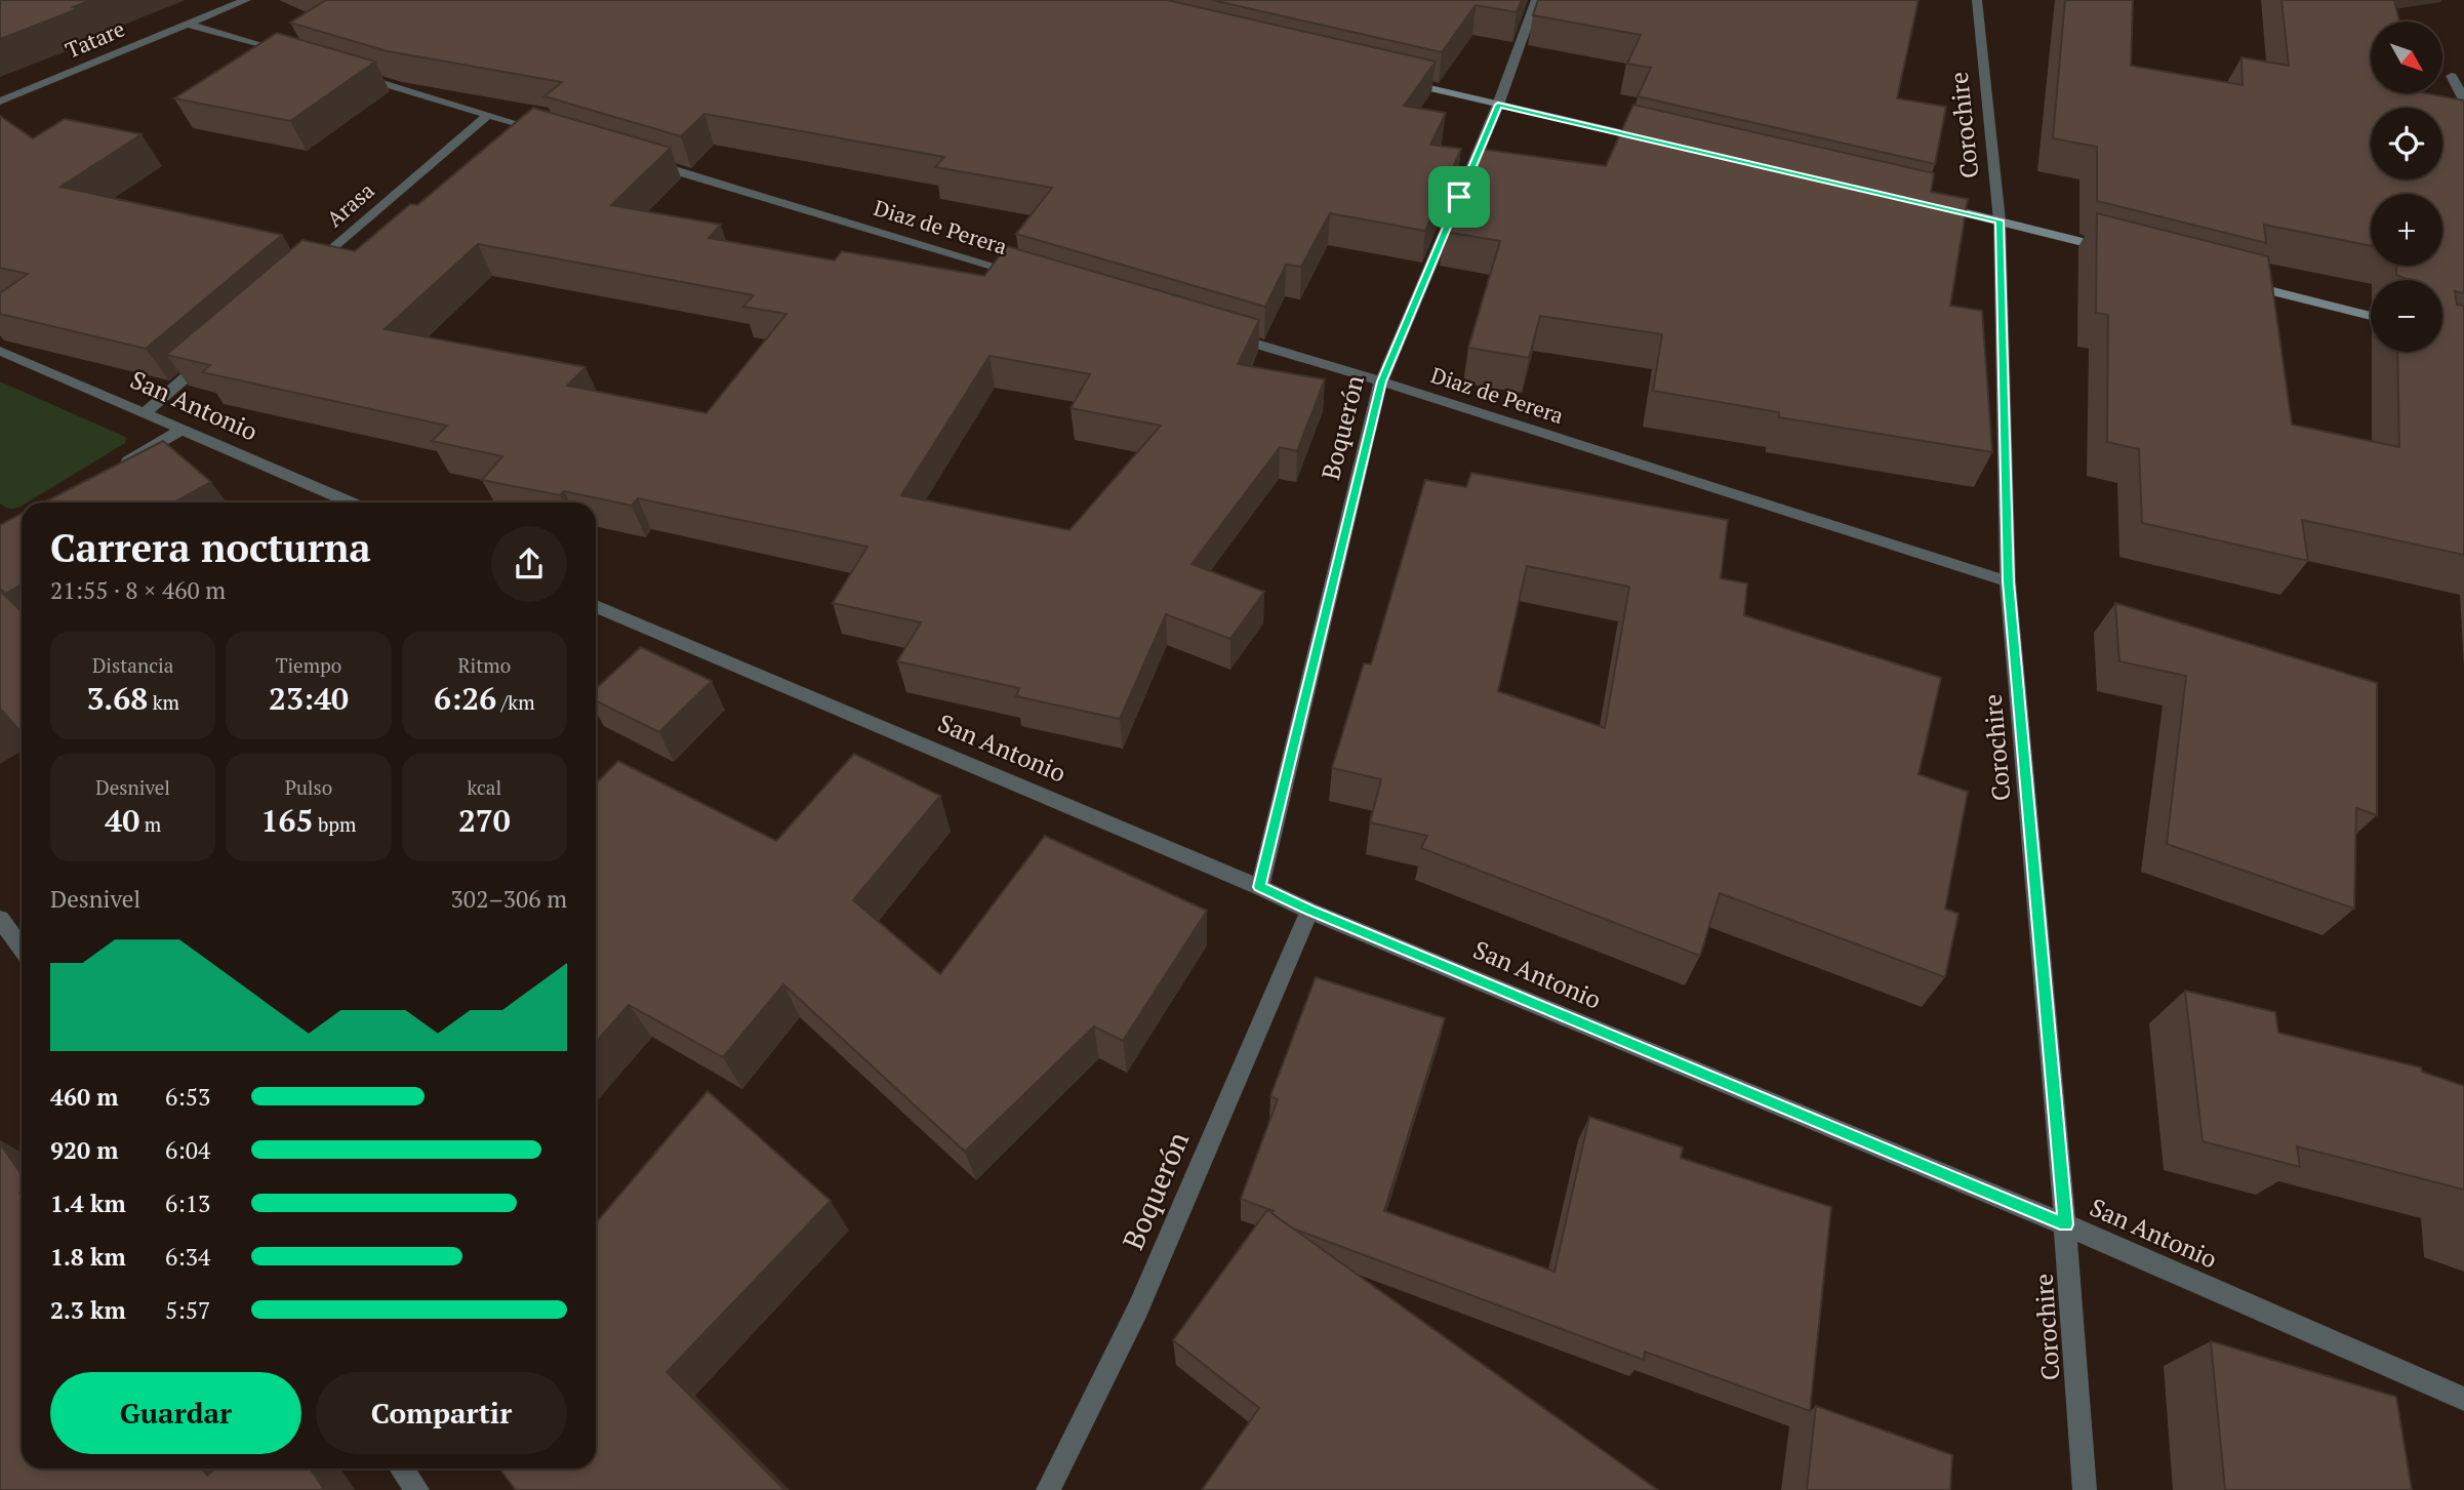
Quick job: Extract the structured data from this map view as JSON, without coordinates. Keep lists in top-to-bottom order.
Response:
{
  "streets": {
    "street": [
      "Tatare",
      "Corochire",
      "Arasa",
      "Diaz de Perera",
      "San Antonio",
      "Boquerón"
    ]
  },
  "crossings": [
    ["Corochire", "Diaz de Perera"],
    ["Corochire", "San Antonio"],
    ["Diaz de Perera", "Boquerón"],
    ["San Antonio", "Boquerón"]
  ],
  "north": "bottom right",
  "page": {
    "map_buttons": ["+", "−"],
    "heading": ["Carrera nocturna", "21:55 · 8 × 460 m"],
    "stats": [
      ["Distancia", "3.68 km"],
      ["Tiempo", "23:40"],
      ["Ritmo", "6:26 /km"],
      ["Desnivel", "40 m"],
      ["Pulso", "165 bpm"],
      ["kcal", "270"]
    ],
    "chart": ["Desnivel", "302–306 m"],
    "list": [
      {
        "name": "460 m",
        "note": "6:53"
      },
      {
        "name": "920 m",
        "note": "6:04"
      },
      {
        "name": "1.4 km",
        "note": "6:13"
      },
      {
        "name": "1.8 km",
        "note": "6:34"
      },
      {
        "name": "2.3 km",
        "note": "5:57"
      }
    ],
    "buttons": ["Guardar", "Compartir"]
  }
}
